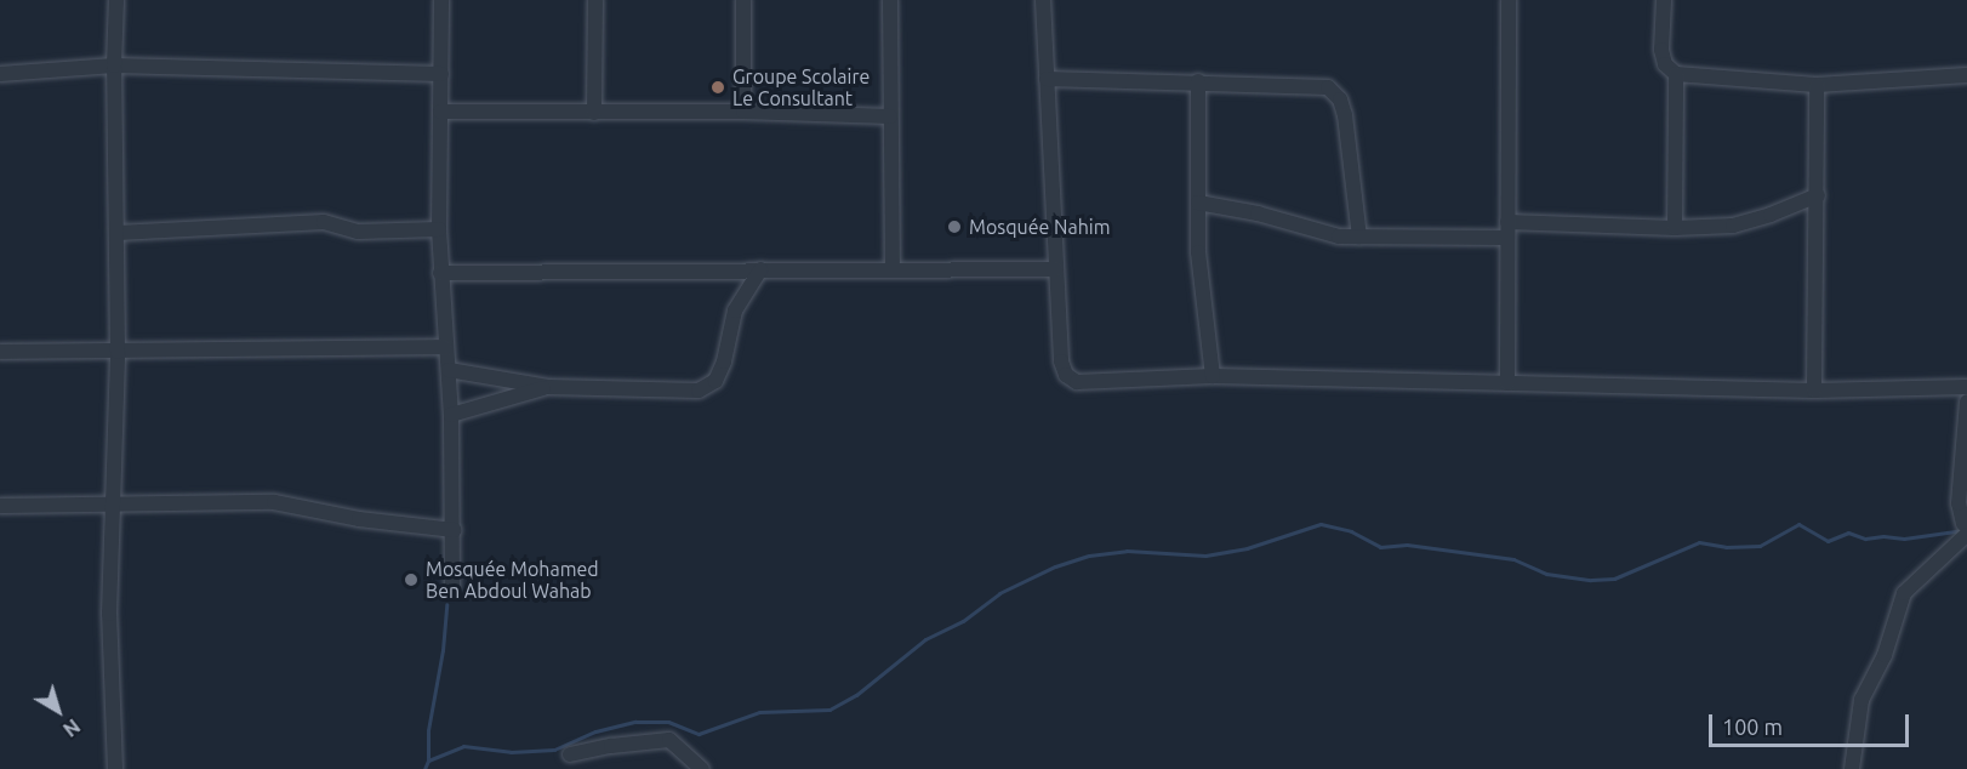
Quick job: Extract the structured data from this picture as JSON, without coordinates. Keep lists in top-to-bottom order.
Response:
{
  "places": ["Groupe Scolaire Le Consultant", "Mosquée Nahim", "Mosquée Mohamed Ben Abdoul Wahab"],
  "scale_bar": "100 m",
  "north": "bottom right"
}
